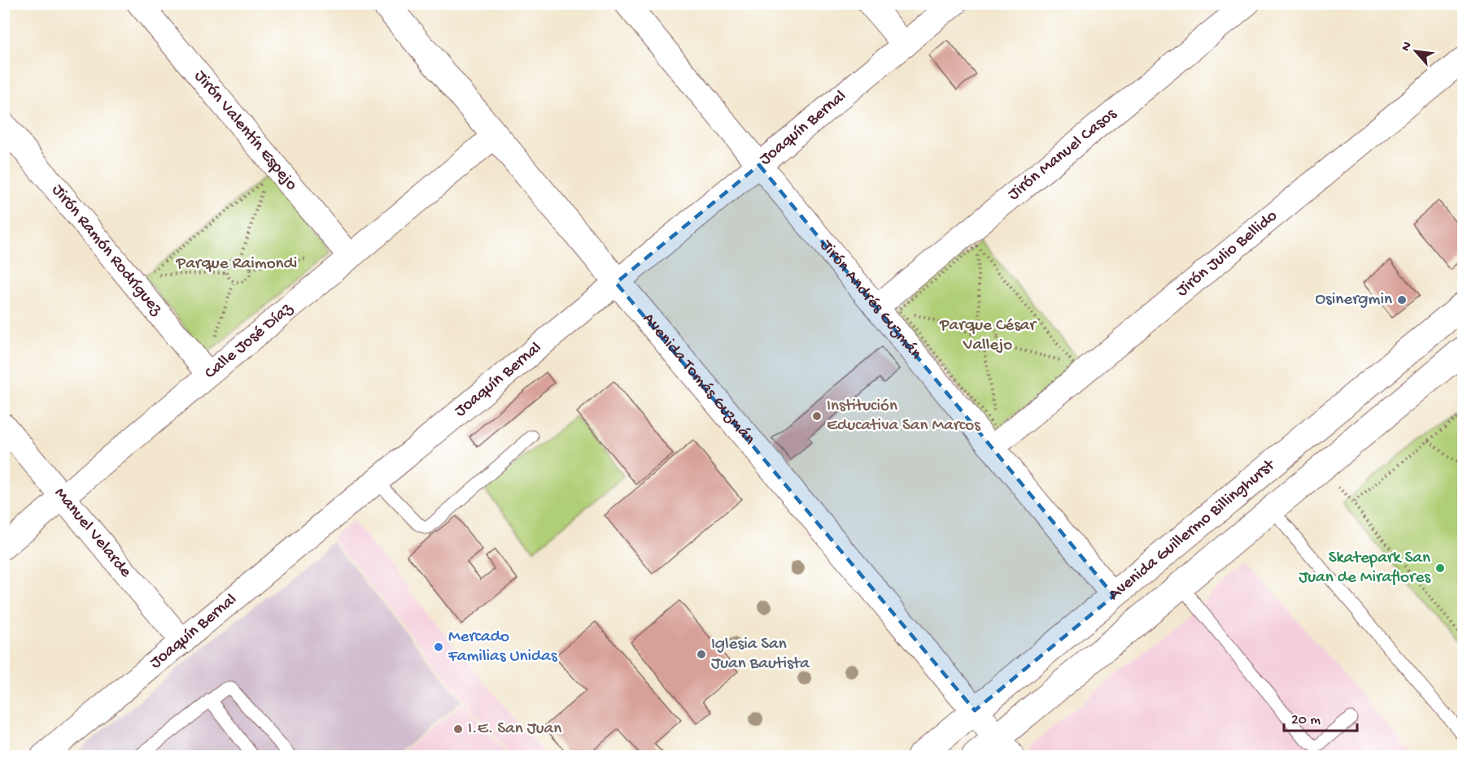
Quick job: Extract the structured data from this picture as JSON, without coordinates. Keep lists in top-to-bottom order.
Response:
{
  "streets": {
    "main road": ["Avenida Tomás Guzmán", "Avenida Guillermo Billinghurst"],
    "street": [
      "Joaquín Bernal",
      "Jirón Valentín Espejo",
      "Jirón Manuel Casos",
      "Jirón Ramón Rodríguez",
      "Jirón Julio Bellido",
      "Jirón Andrés Guzmán",
      "Calle José Díaz",
      "Manuel Velarde"
    ]
  },
  "crossings": [
    ["Joaquín Bernal", "Jirón Andrés Guzmán"],
    ["Joaquín Bernal", "Avenida Tomás Guzmán"],
    ["Joaquín Bernal", "Manuel Velarde"],
    ["Jirón Valentín Espejo", "Calle José Díaz"],
    ["Jirón Manuel Casos", "Jirón Andrés Guzmán"],
    ["Jirón Ramón Rodríguez", "Calle José Díaz"],
    ["Jirón Julio Bellido", "Jirón Andrés Guzmán"],
    ["Jirón Andrés Guzmán", "Avenida Guillermo Billinghurst"],
    ["Calle José Díaz", "Avenida Tomás Guzmán"],
    ["Calle José Díaz", "Manuel Velarde"],
    ["Avenida Tomás Guzmán", "Avenida Guillermo Billinghurst"]
  ],
  "parks": ["Parque Raimondi", "Parque César Vallejo"],
  "places": [
    "Osinergmin",
    "Institución Educativa San Marcos",
    "Skatepark San Juan de Miraflores",
    "Mercado Familias Unidas",
    "Iglesia San Juan Bautista",
    "I.E. San Juan"
  ],
  "scale_bar": "20 m",
  "north": "top left"
}
